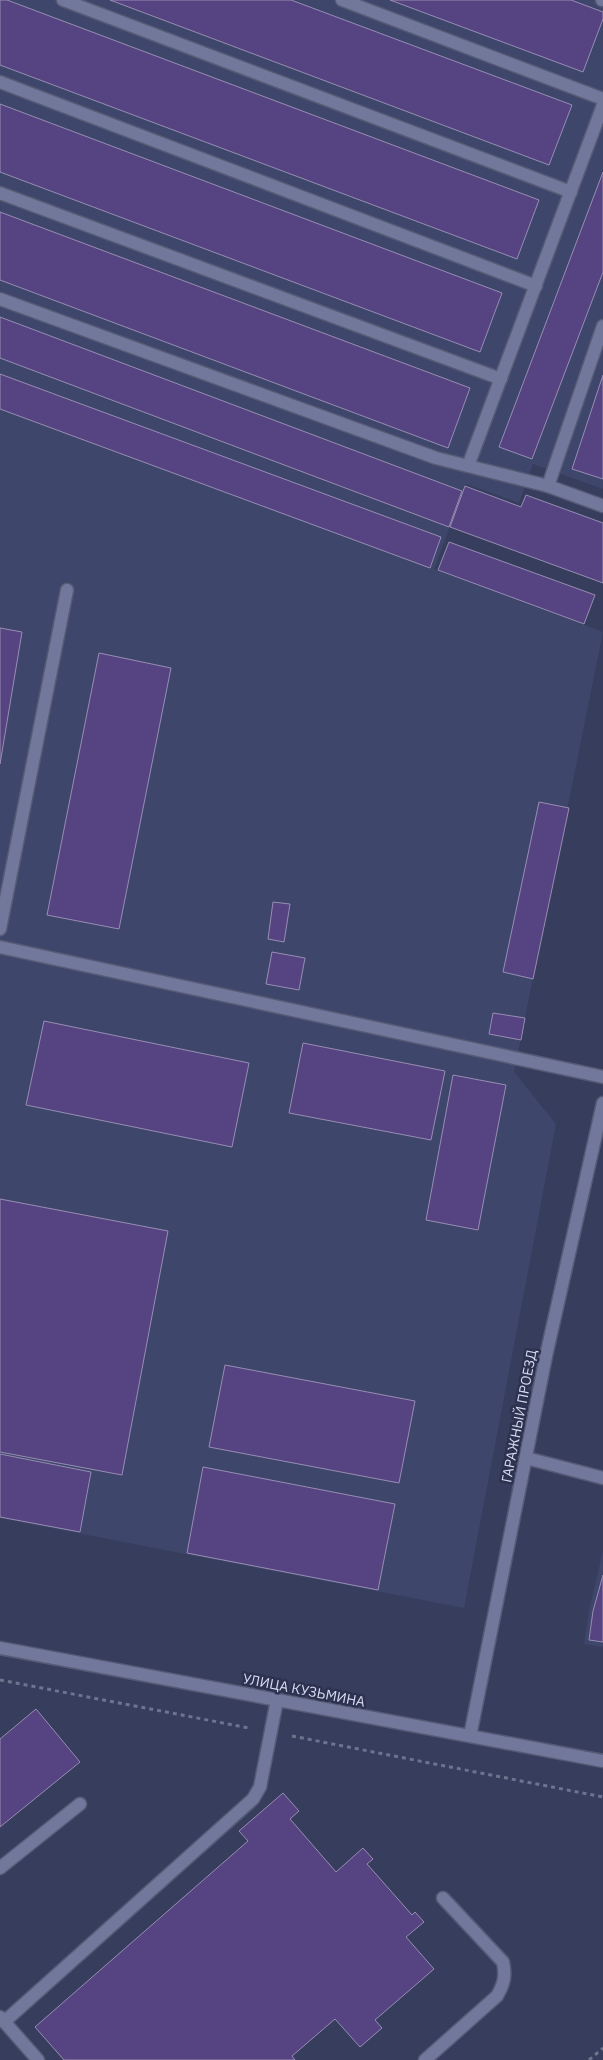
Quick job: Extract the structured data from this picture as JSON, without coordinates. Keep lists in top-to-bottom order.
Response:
{
  "streets": {
    "street": ["ГАРАЖНЫЙ ПРОЕЗД", "УЛИЦА КУЗЬМИНА"]
  },
  "crossings": [
    ["ГАРАЖНЫЙ ПРОЕЗД", "УЛИЦА КУЗЬМИНА"]
  ]
}
